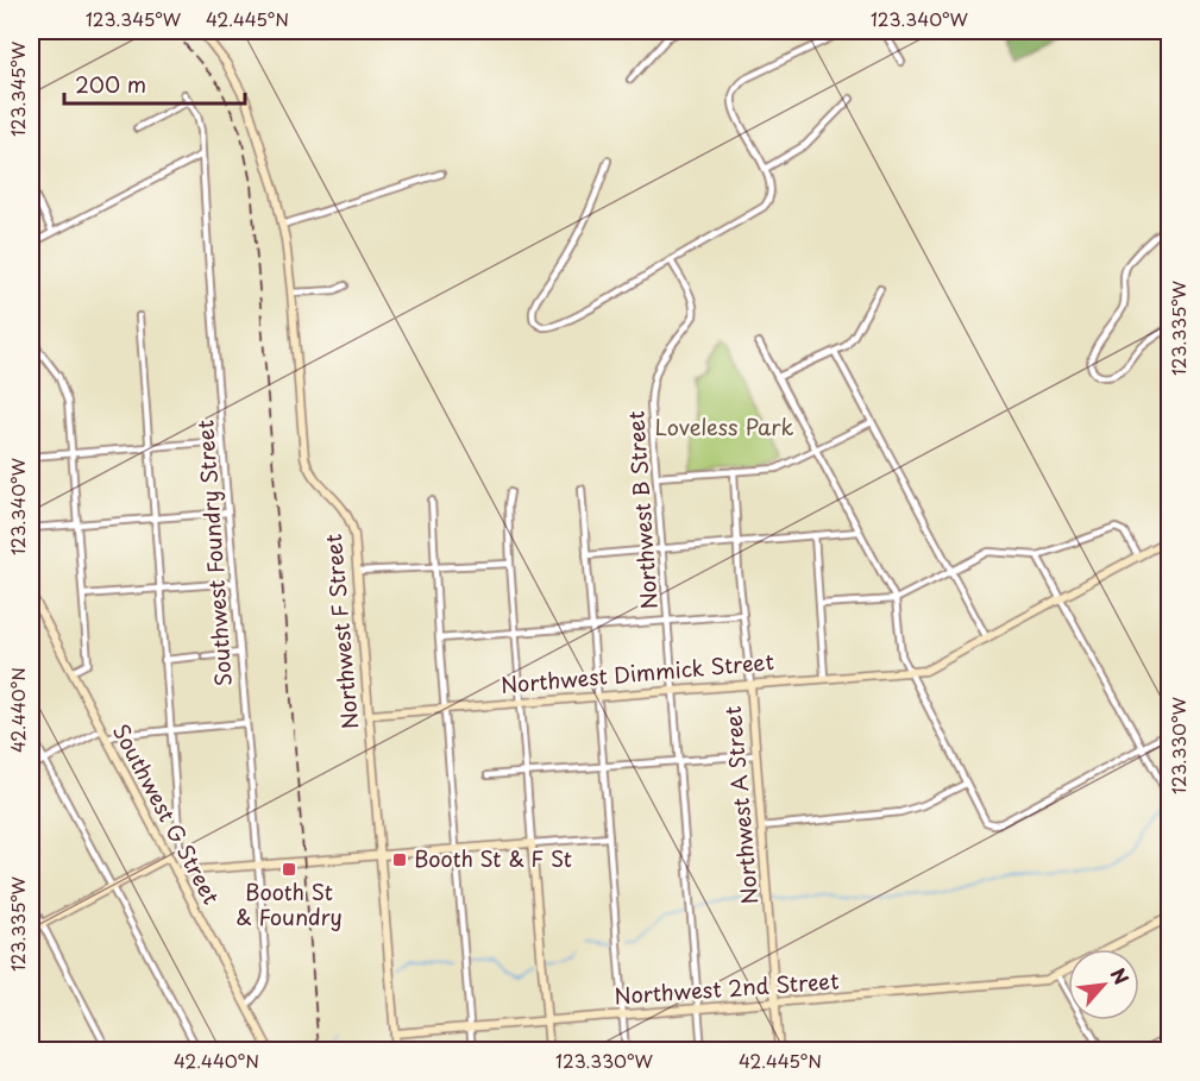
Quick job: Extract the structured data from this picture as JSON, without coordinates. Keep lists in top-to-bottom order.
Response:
{
  "streets": {
    "street": [
      "Northwest B Street",
      "Southwest Foundry Street",
      "Northwest F Street",
      "Northwest Dimmick Street",
      "Northwest A Street",
      "Southwest G Street",
      "Northwest 2nd Street"
    ]
  },
  "crossings": [
    ["Northwest B Street", "Northwest Dimmick Street"],
    ["Northwest B Street", "Northwest 2nd Street"],
    ["Southwest Foundry Street", "Southwest G Street"],
    ["Northwest F Street", "Northwest Dimmick Street"],
    ["Northwest F Street", "Northwest 2nd Street"],
    ["Northwest Dimmick Street", "Northwest A Street"],
    ["Northwest A Street", "Northwest 2nd Street"]
  ],
  "parks": ["Loveless Park"],
  "places": {
    "transit": ["Booth St & F St", "Booth St & Foundry"]
  },
  "scale_bar": "200 m",
  "north": "top right",
  "coordinates": [
    "123.345°W",
    "42.445°N",
    "123.340°W",
    "123.335°W",
    "42.440°N",
    "123.330°W"
  ]
}
